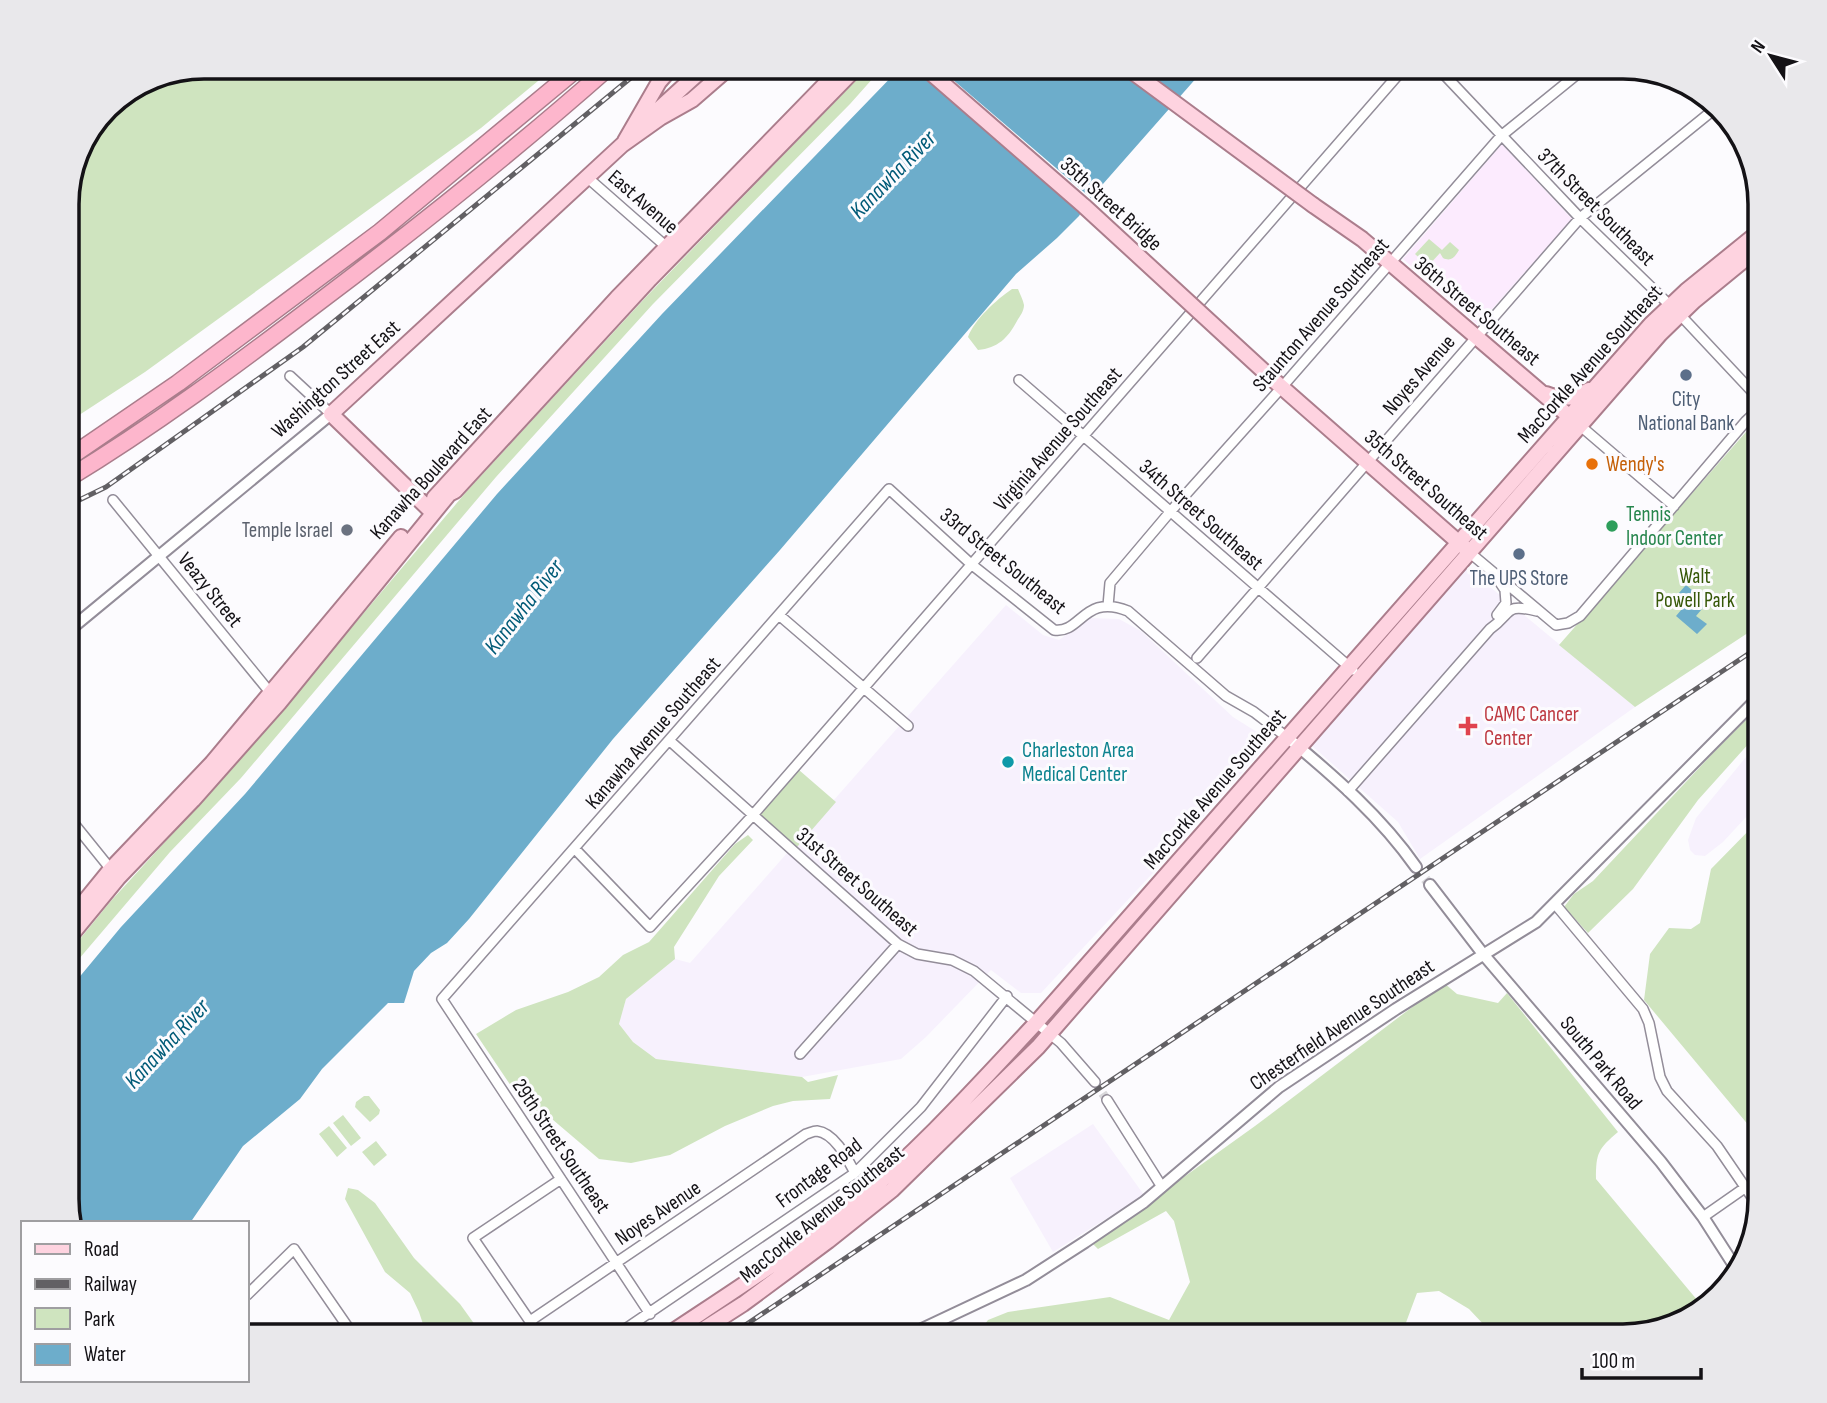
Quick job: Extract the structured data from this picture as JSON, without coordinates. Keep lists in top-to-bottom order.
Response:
{
  "streets": {
    "main road": [
      "35th Street Bridge",
      "36th Street Southeast",
      "MacCorkle Avenue Southeast",
      "Washington Street East",
      "Kanawha Boulevard East",
      "35th Street Southeast"
    ],
    "street": [
      "East Avenue",
      "37th Street Southeast",
      "Staunton Avenue Southeast",
      "Noyes Avenue",
      "Virginia Avenue Southeast",
      "34th Street Southeast",
      "33rd Street Southeast",
      "Veazy Street",
      "Kanawha Avenue Southeast",
      "31st Street Southeast",
      "Chesterfield Avenue Southeast",
      "South Park Road",
      "29th Street Southeast",
      "Frontage Road"
    ]
  },
  "crossings": [
    ["East Avenue", "Washington Street East"],
    ["East Avenue", "Kanawha Boulevard East"],
    ["35th Street Bridge", "35th Street Southeast"],
    ["37th Street Southeast", "Staunton Avenue Southeast"],
    ["37th Street Southeast", "MacCorkle Avenue Southeast"],
    ["37th Street Southeast", "Noyes Avenue"],
    ["36th Street Southeast", "Staunton Avenue Southeast"],
    ["36th Street Southeast", "MacCorkle Avenue Southeast"],
    ["36th Street Southeast", "Noyes Avenue"],
    ["36th Street Southeast", "35th Street Southeast"],
    ["Staunton Avenue Southeast", "35th Street Southeast"],
    ["Staunton Avenue Southeast", "34th Street Southeast"],
    ["Staunton Avenue Southeast", "33rd Street Southeast"],
    ["MacCorkle Avenue Southeast", "35th Street Southeast"],
    ["MacCorkle Avenue Southeast", "34th Street Southeast"],
    ["MacCorkle Avenue Southeast", "31st Street Southeast"],
    ["Noyes Avenue", "35th Street Southeast"],
    ["Noyes Avenue", "34th Street Southeast"],
    ["Noyes Avenue", "29th Street Southeast"],
    ["Noyes Avenue", "Frontage Road"],
    ["Washington Street East", "Veazy Street"],
    ["Virginia Avenue Southeast", "34th Street Southeast"],
    ["Virginia Avenue Southeast", "33rd Street Southeast"],
    ["Virginia Avenue Southeast", "Kanawha Avenue Southeast"],
    ["Virginia Avenue Southeast", "31st Street Southeast"],
    ["Kanawha Boulevard East", "Veazy Street"],
    ["33rd Street Southeast", "Kanawha Avenue Southeast"],
    ["Kanawha Avenue Southeast", "31st Street Southeast"],
    ["Kanawha Avenue Southeast", "29th Street Southeast"],
    ["31st Street Southeast", "Frontage Road"],
    ["Chesterfield Avenue Southeast", "South Park Road"],
    ["29th Street Southeast", "Frontage Road"]
  ],
  "water": ["Kanawha River"],
  "parks": ["Walt Powell Park"],
  "places": {
    "other": [
      "City National Bank",
      "Wendy's",
      "Tennis Indoor Center",
      "Temple Israel",
      "The UPS Store",
      "Charleston Area Medical Center"
    ],
    "health": ["CAMC Cancer Center"]
  },
  "legend": [
    "Road",
    "Railway",
    "Park",
    "Water"
  ],
  "scale_bar": "100 m",
  "north": "top left"
}
